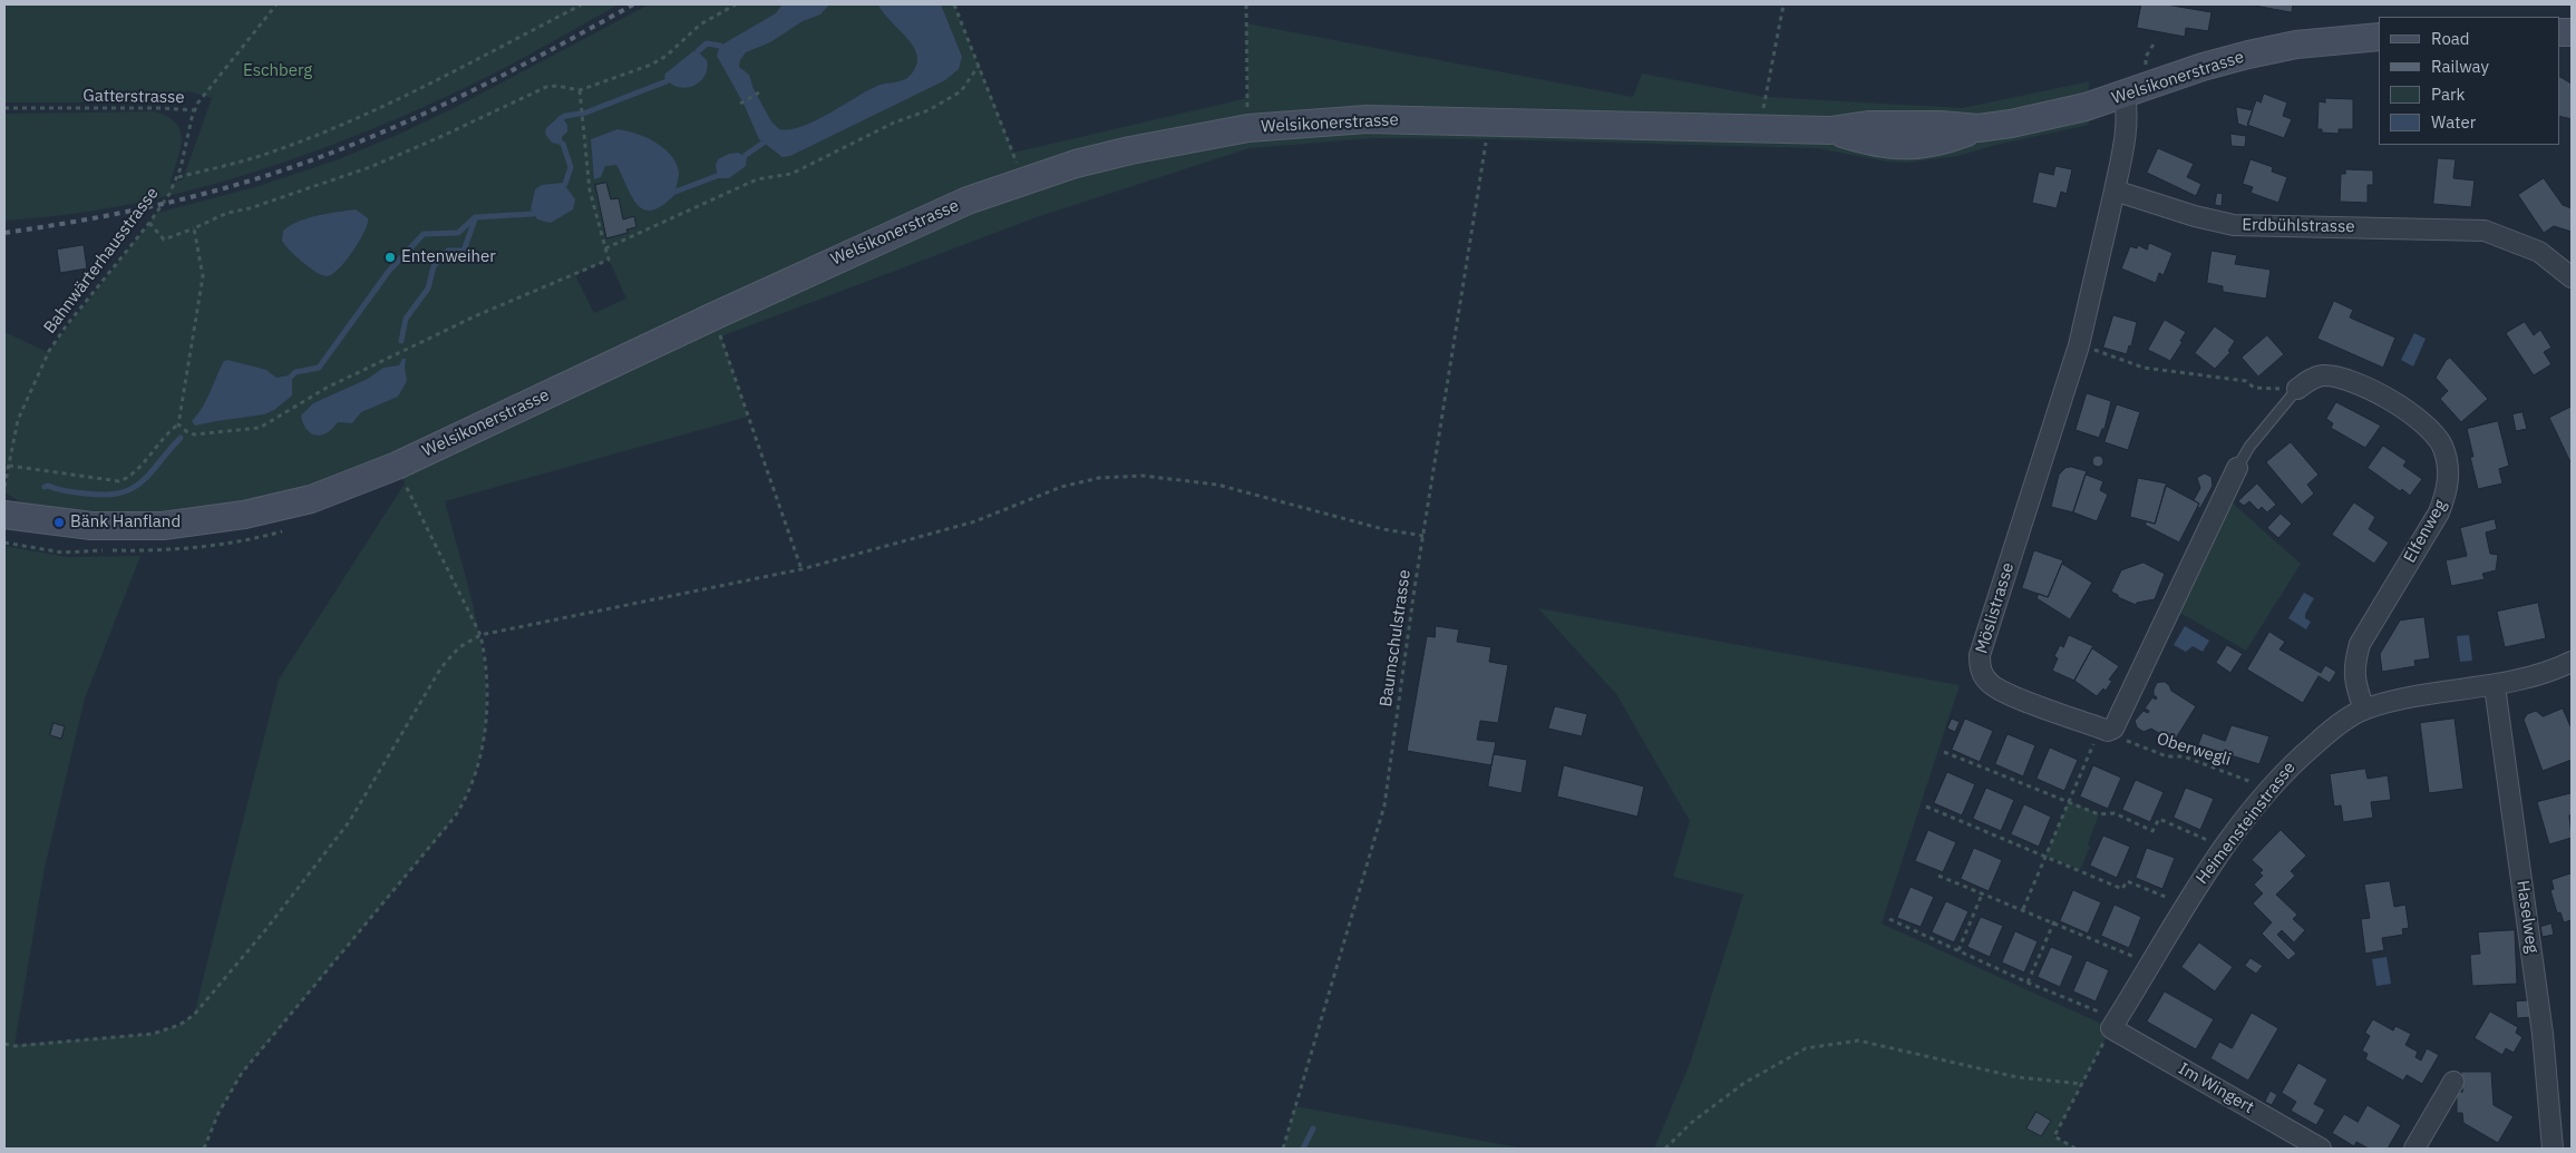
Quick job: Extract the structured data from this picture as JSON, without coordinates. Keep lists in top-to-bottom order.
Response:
{
  "streets": {
    "main road": ["Welsikonerstrasse"],
    "street": [
      "Erdbühlstrasse",
      "Elfenweg",
      "Möslistrasse",
      "Heimensteinstrasse",
      "Haselweg",
      "Im Wingert"
    ],
    "path": [
      "Gatterstrasse",
      "Bahnwärterhausstrasse",
      "Baumschulstrasse",
      "Oberwegli"
    ]
  },
  "crossings": [
    ["Gatterstrasse", "Bahnwärterhausstrasse"],
    ["Erdbühlstrasse", "Möslistrasse"],
    ["Elfenweg", "Heimensteinstrasse"],
    ["Möslistrasse", "Oberwegli"],
    ["Oberwegli", "Heimensteinstrasse"],
    ["Heimensteinstrasse", "Haselweg"],
    ["Heimensteinstrasse", "Im Wingert"]
  ],
  "parks": ["Eschberg"],
  "places": ["Entenweiher", "Bänk Hanfland"],
  "legend": [
    "Road",
    "Railway",
    "Park",
    "Water"
  ]
}
